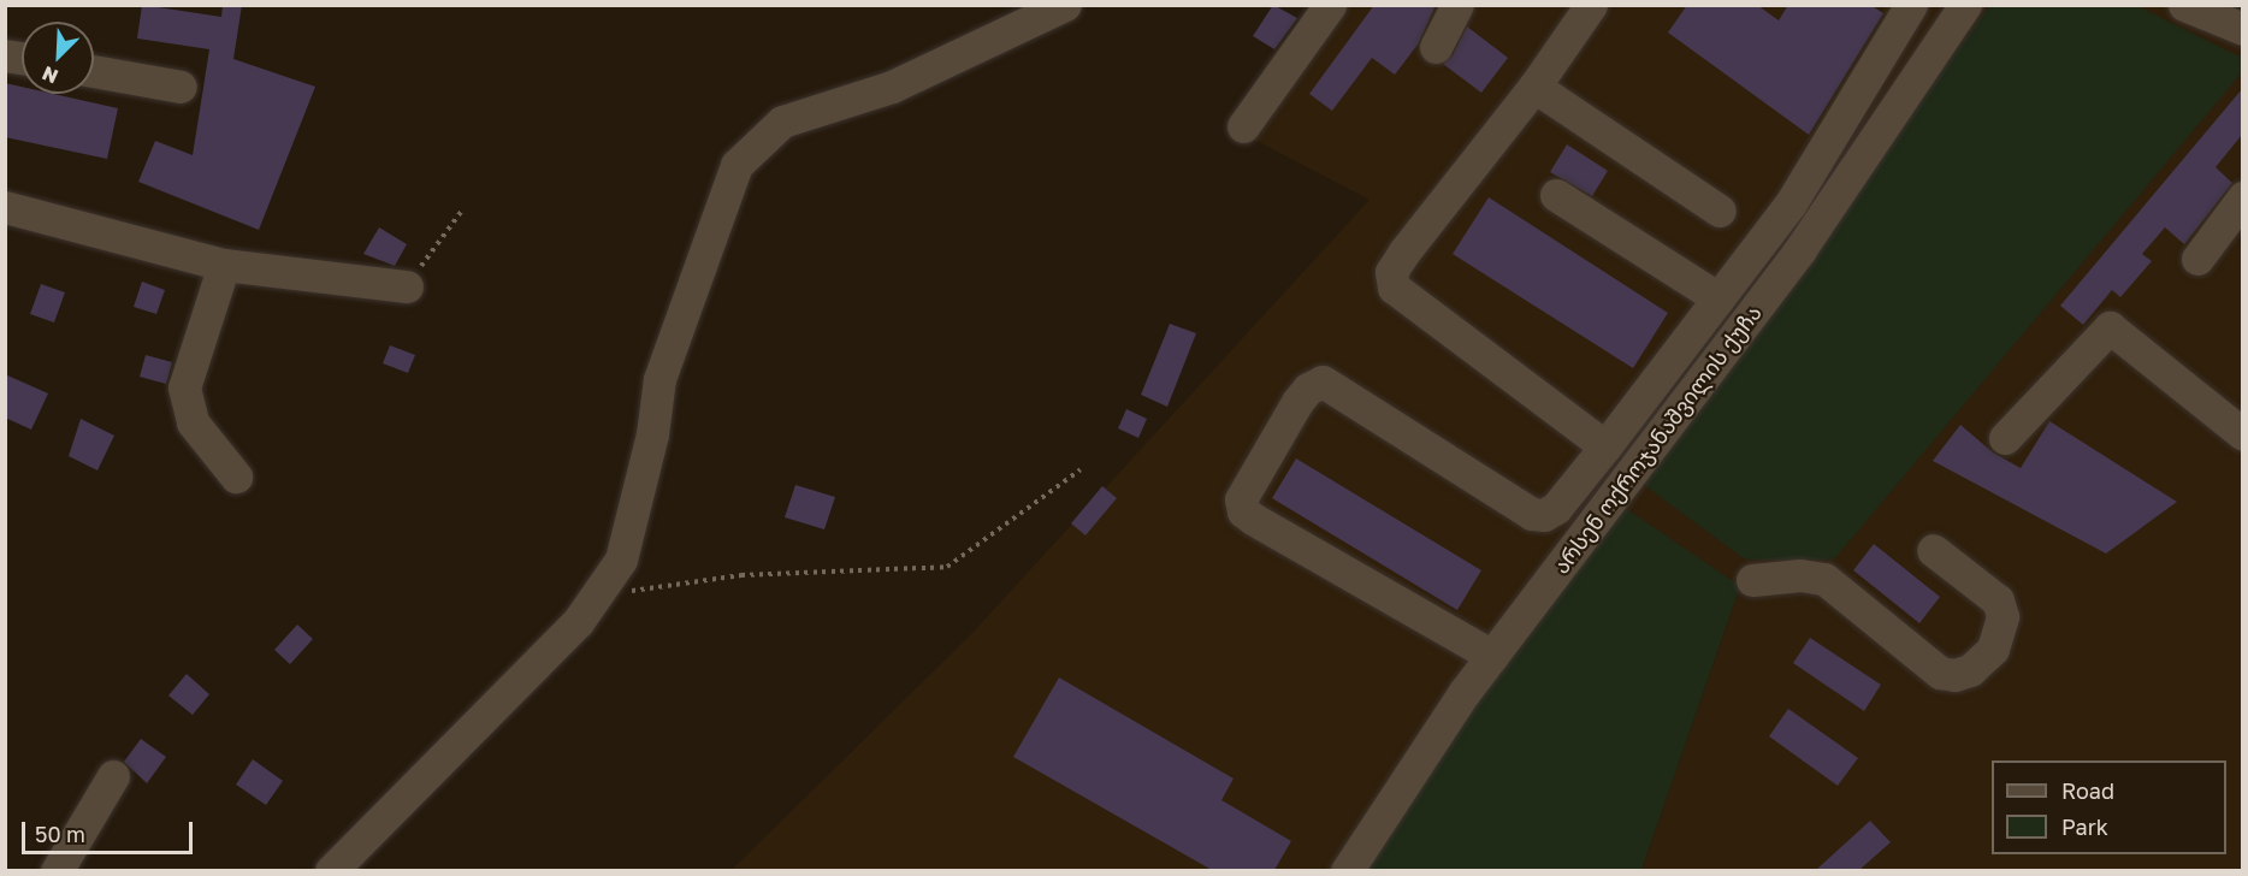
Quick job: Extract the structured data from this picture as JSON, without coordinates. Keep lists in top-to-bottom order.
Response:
{
  "streets": {
    "street": ["არსენ ოქროჯანაშვილის ქუჩა"]
  },
  "legend": ["Road", "Park"],
  "scale_bar": "50 m",
  "north": "bottom left"
}
